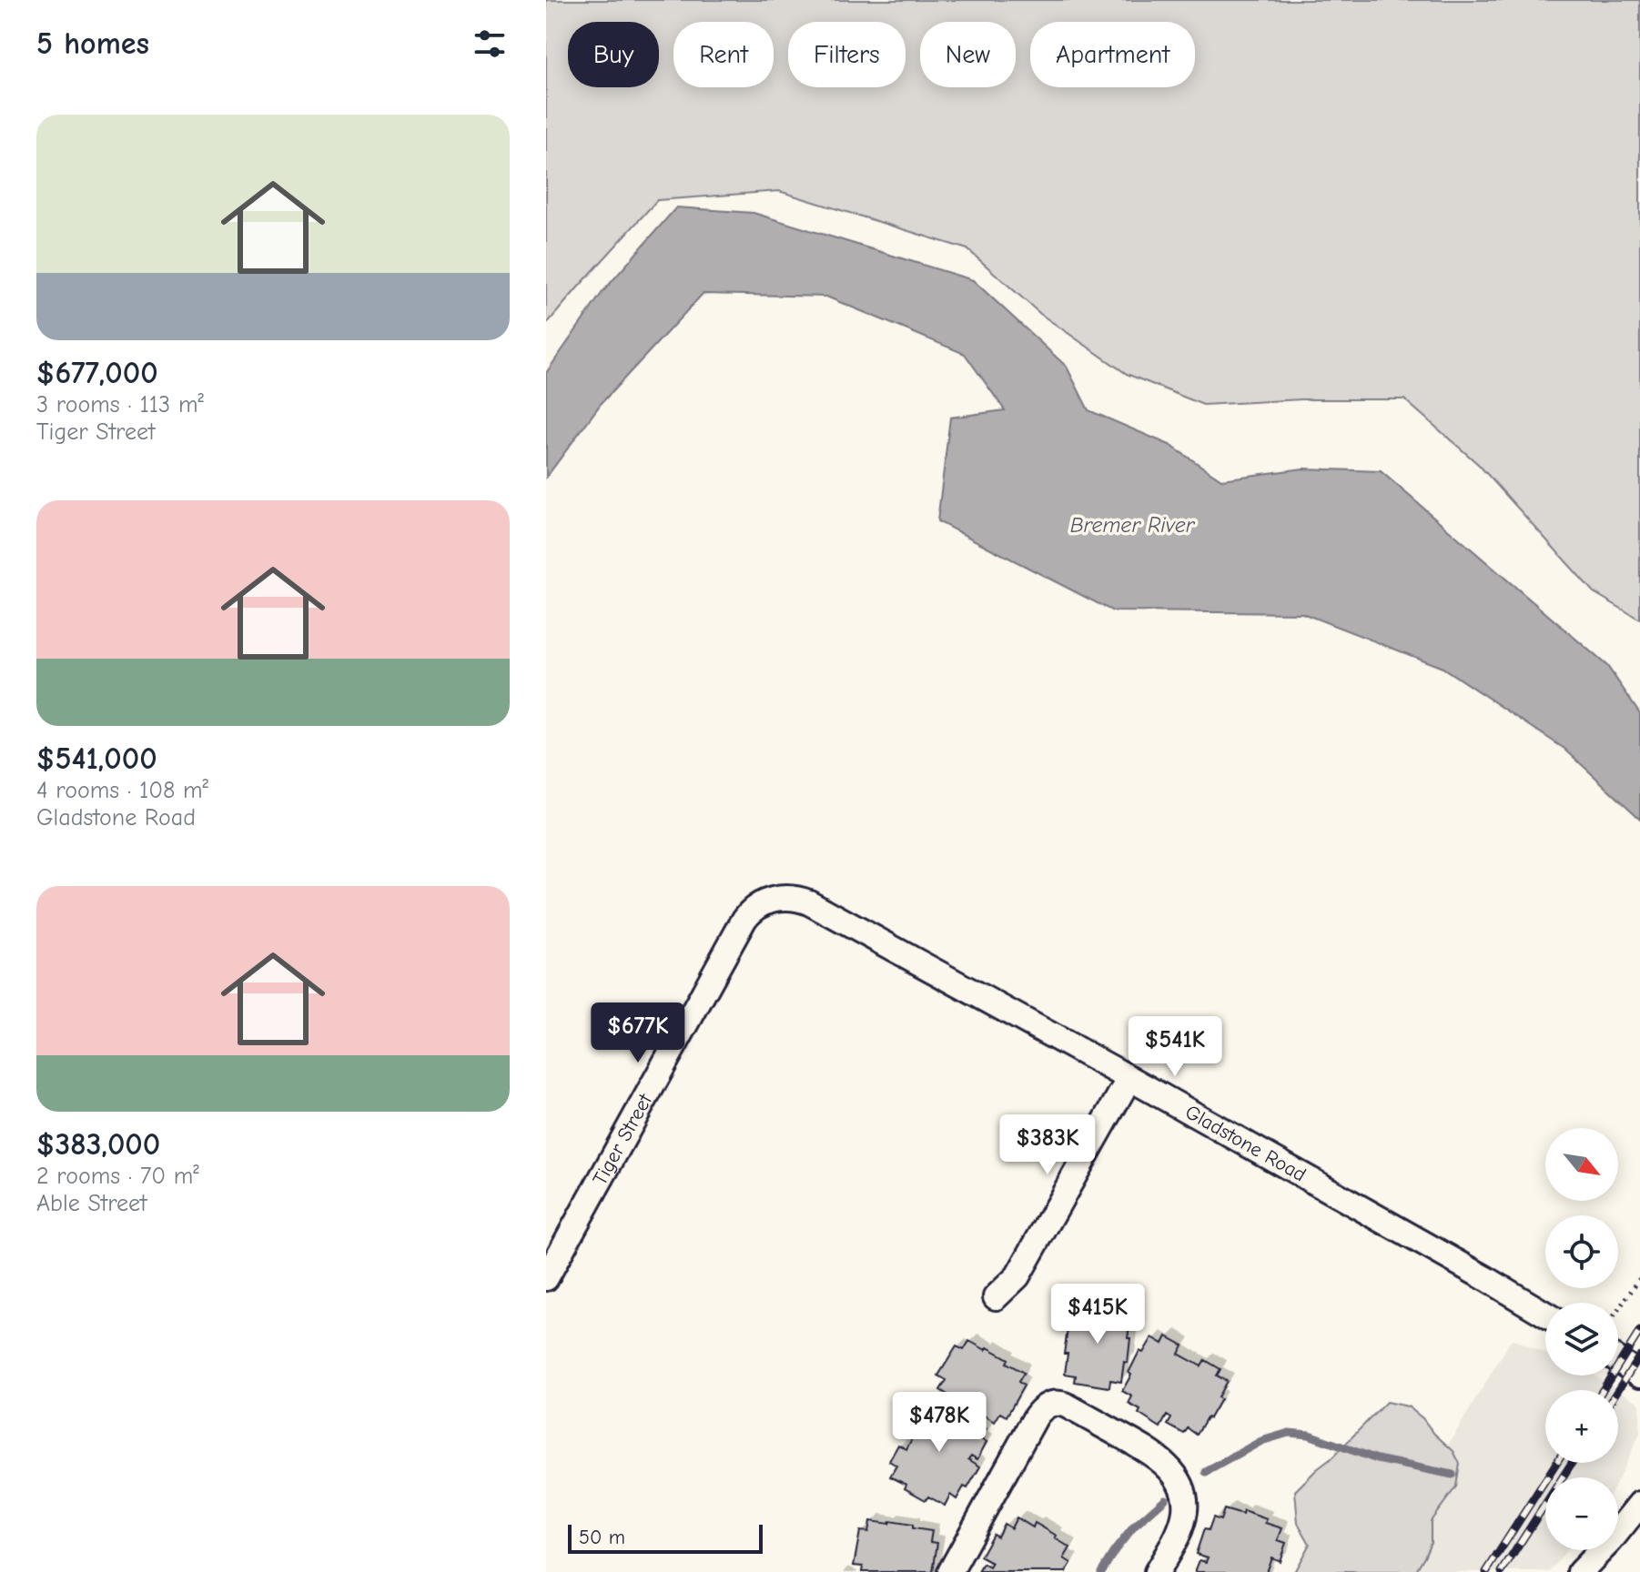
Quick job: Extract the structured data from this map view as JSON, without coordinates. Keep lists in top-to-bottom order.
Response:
{
  "streets": {
    "street": ["Tiger Street", "Gladstone Road"]
  },
  "crossings": [
    ["Tiger Street", "Gladstone Road"]
  ],
  "water": ["Bremer River"],
  "scale_bar": "50 m",
  "north": "bottom right",
  "page": {
    "heading": "5 homes",
    "chip": [
      "Buy",
      "Rent",
      "Filters",
      "New",
      "Apartment"
    ],
    "list": [
      {
        "name": "$677,000",
        "note": "3 rooms · 113 m² · Tiger Street"
      },
      {
        "name": "$541,000",
        "note": "4 rooms · 108 m² · Gladstone Road"
      },
      {
        "name": "$383,000",
        "note": "2 rooms · 70 m² · Able Street"
      }
    ],
    "price": [
      "$677K",
      "$541K",
      "$383K",
      "$415K",
      "$478K"
    ],
    "map_buttons": ["+", "−"],
    "scale": "50 m"
  }
}
